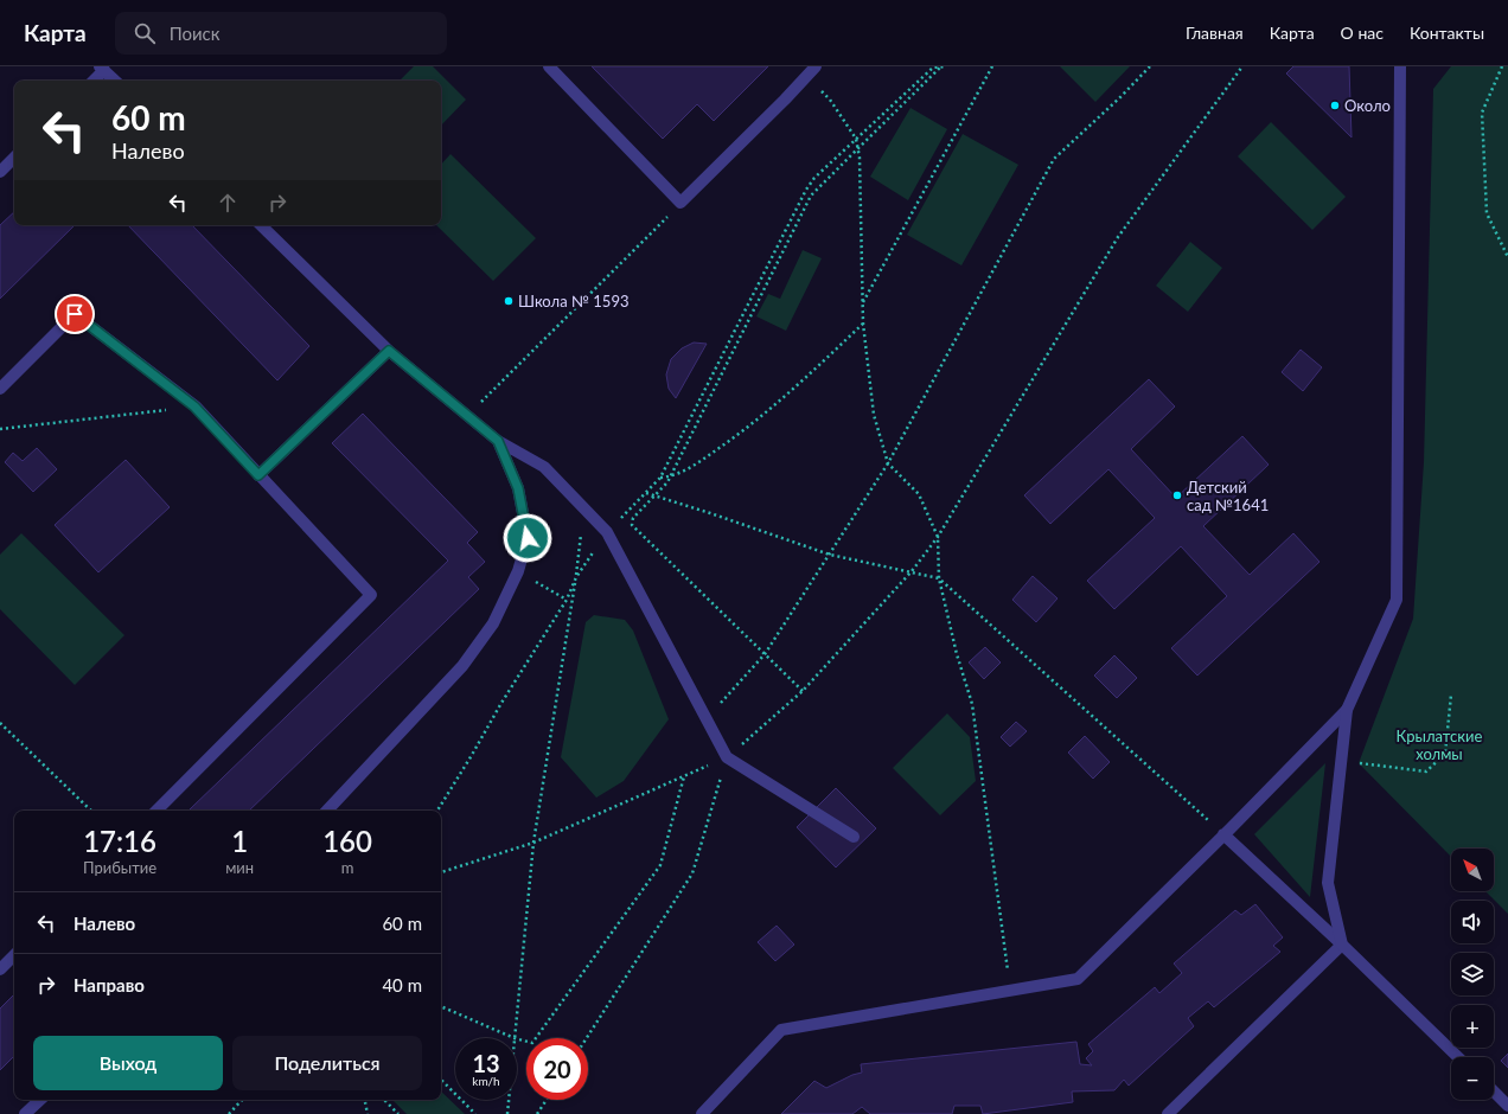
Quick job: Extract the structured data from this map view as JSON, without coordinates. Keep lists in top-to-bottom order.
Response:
{
  "parks": ["Крылатские холмы"],
  "places": ["Около", "Школа № 1593", "Детский сад №1641"],
  "north": "top left",
  "page": {
    "header": "Карта",
    "search": "Поиск",
    "nav": [
      "Главная",
      "Карта",
      "О нас",
      "Контакты"
    ],
    "turn": ["60 m", "Налево"],
    "eta": [
      "17:16",
      "Прибытие",
      "1",
      "мин",
      "160",
      "m"
    ],
    "map_buttons": ["+", "−"],
    "list": [
      {
        "name": "Налево",
        "value": "60 m"
      },
      {
        "name": "Направо",
        "value": "40 m"
      }
    ],
    "buttons": ["Выход", "Поделиться"],
    "speed": "13 km/h",
    "limit": "20"
  }
}
